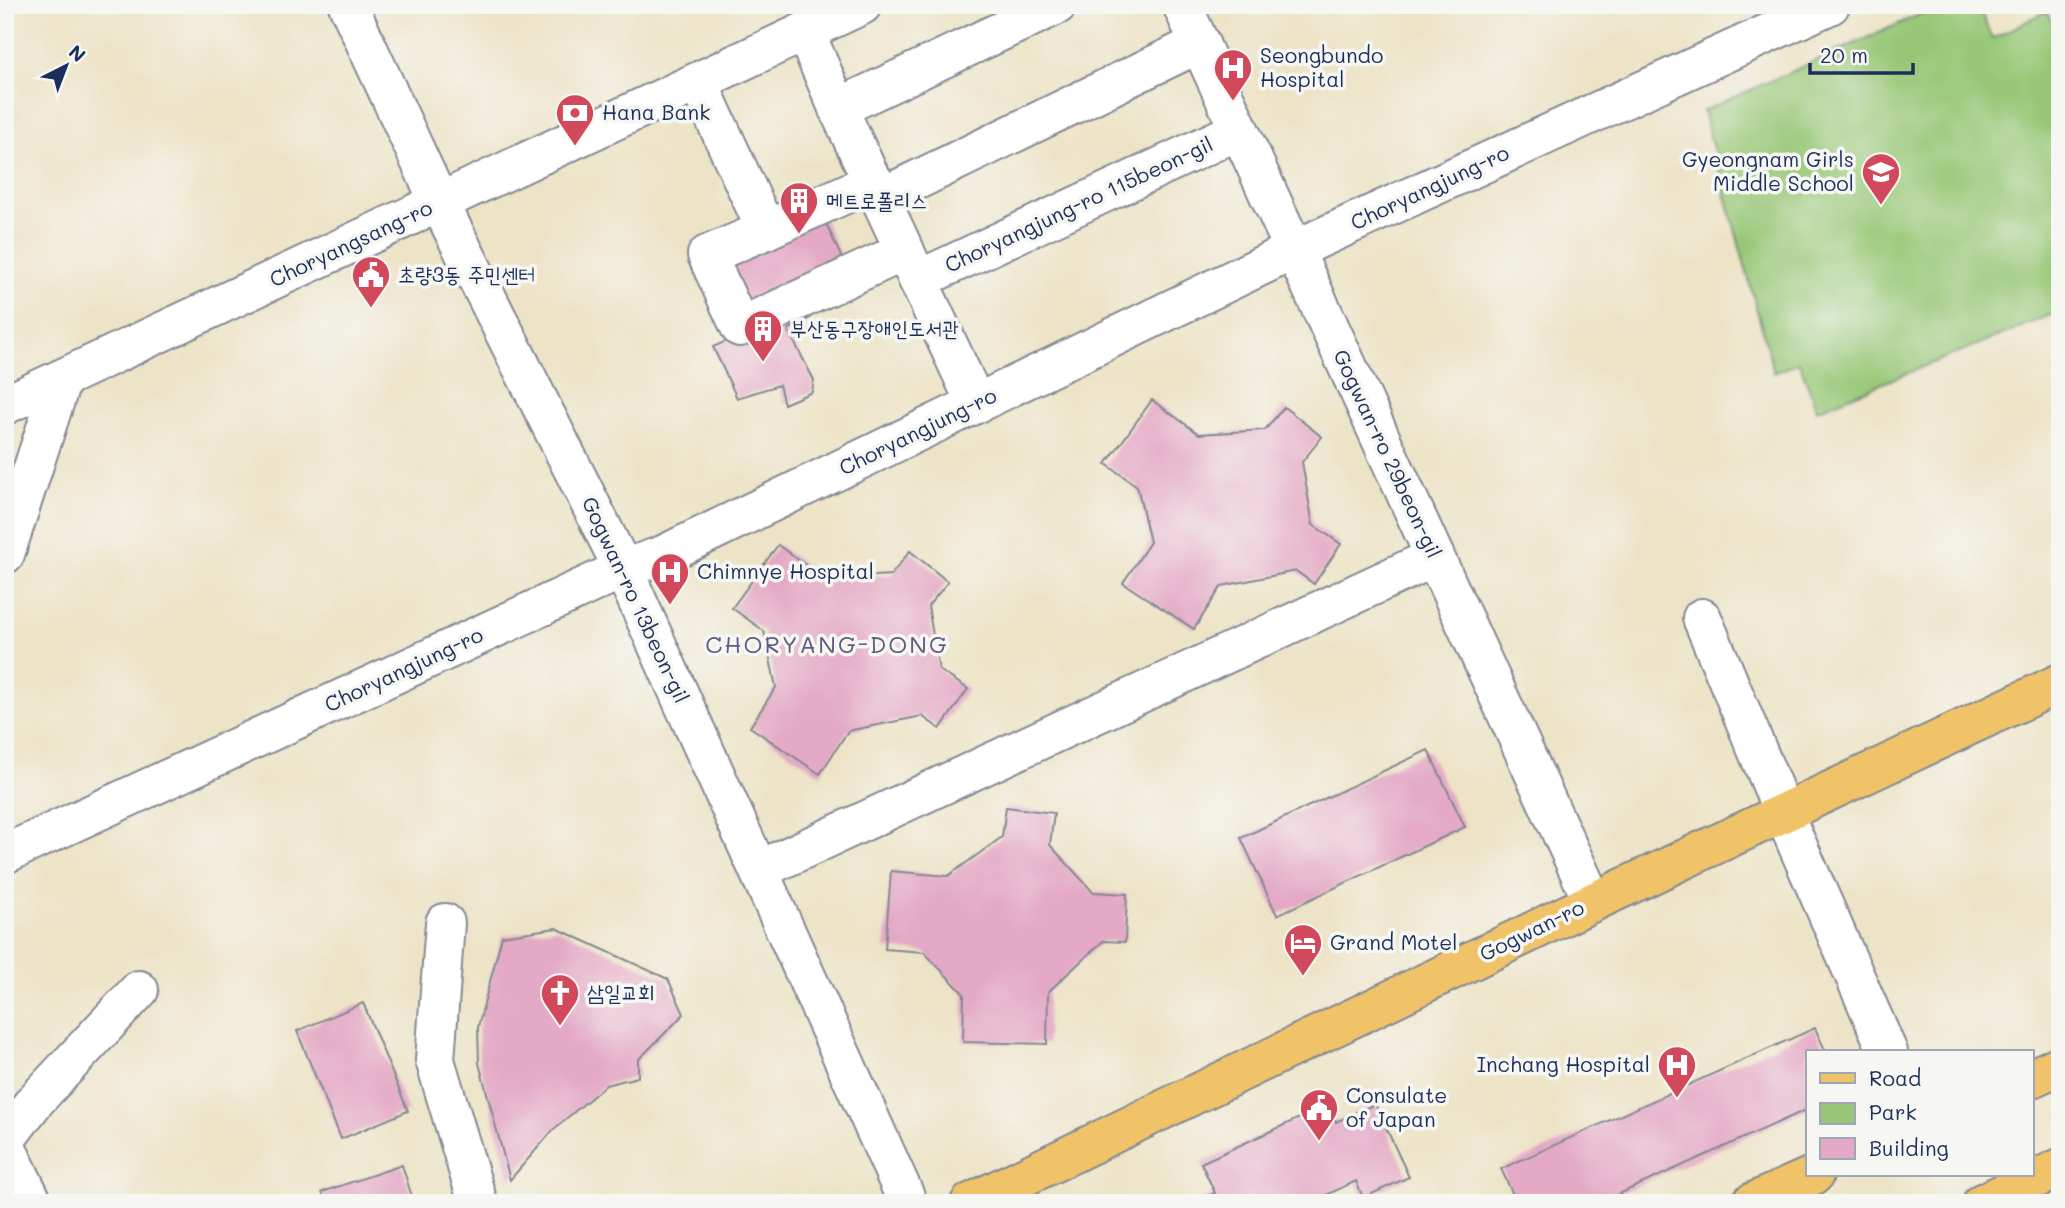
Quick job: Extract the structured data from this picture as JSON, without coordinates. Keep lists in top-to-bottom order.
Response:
{
  "streets": {
    "main road": ["Gogwan-ro"],
    "street": [
      "Choryangjung-ro",
      "Choryangjung-ro 115beon-gil",
      "Choryangsang-ro",
      "Gogwan-ro 29beon-gil",
      "Gogwan-ro 13beon-gil"
    ]
  },
  "crossings": [
    ["Choryangjung-ro", "Choryangjung-ro 115beon-gil"],
    ["Choryangjung-ro", "Gogwan-ro 29beon-gil"],
    ["Choryangjung-ro", "Gogwan-ro 13beon-gil"],
    ["Choryangjung-ro 115beon-gil", "Choryangsang-ro"],
    ["Choryangjung-ro 115beon-gil", "Gogwan-ro 29beon-gil"],
    ["Choryangsang-ro", "Gogwan-ro 13beon-gil"],
    ["Gogwan-ro 29beon-gil", "Gogwan-ro"]
  ],
  "districts": ["CHORYANG-DONG"],
  "places": {
    "hospital": ["Seongbundo Hospital", "Chimnye Hospital", "Inchang Hospital"],
    "bank": ["Hana Bank"],
    "school or university": ["Gyeongnam Girls Middle School"],
    "building": ["메트로폴리스", "부산동구장애인도서관"],
    "public building": ["초량3동 주민센터", "Consulate of Japan"],
    "hotel": ["Grand Motel"],
    "church": ["삼일교회"]
  },
  "legend": ["Road", "Park", "Building"],
  "scale_bar": "20 m",
  "north": "top right"
}
